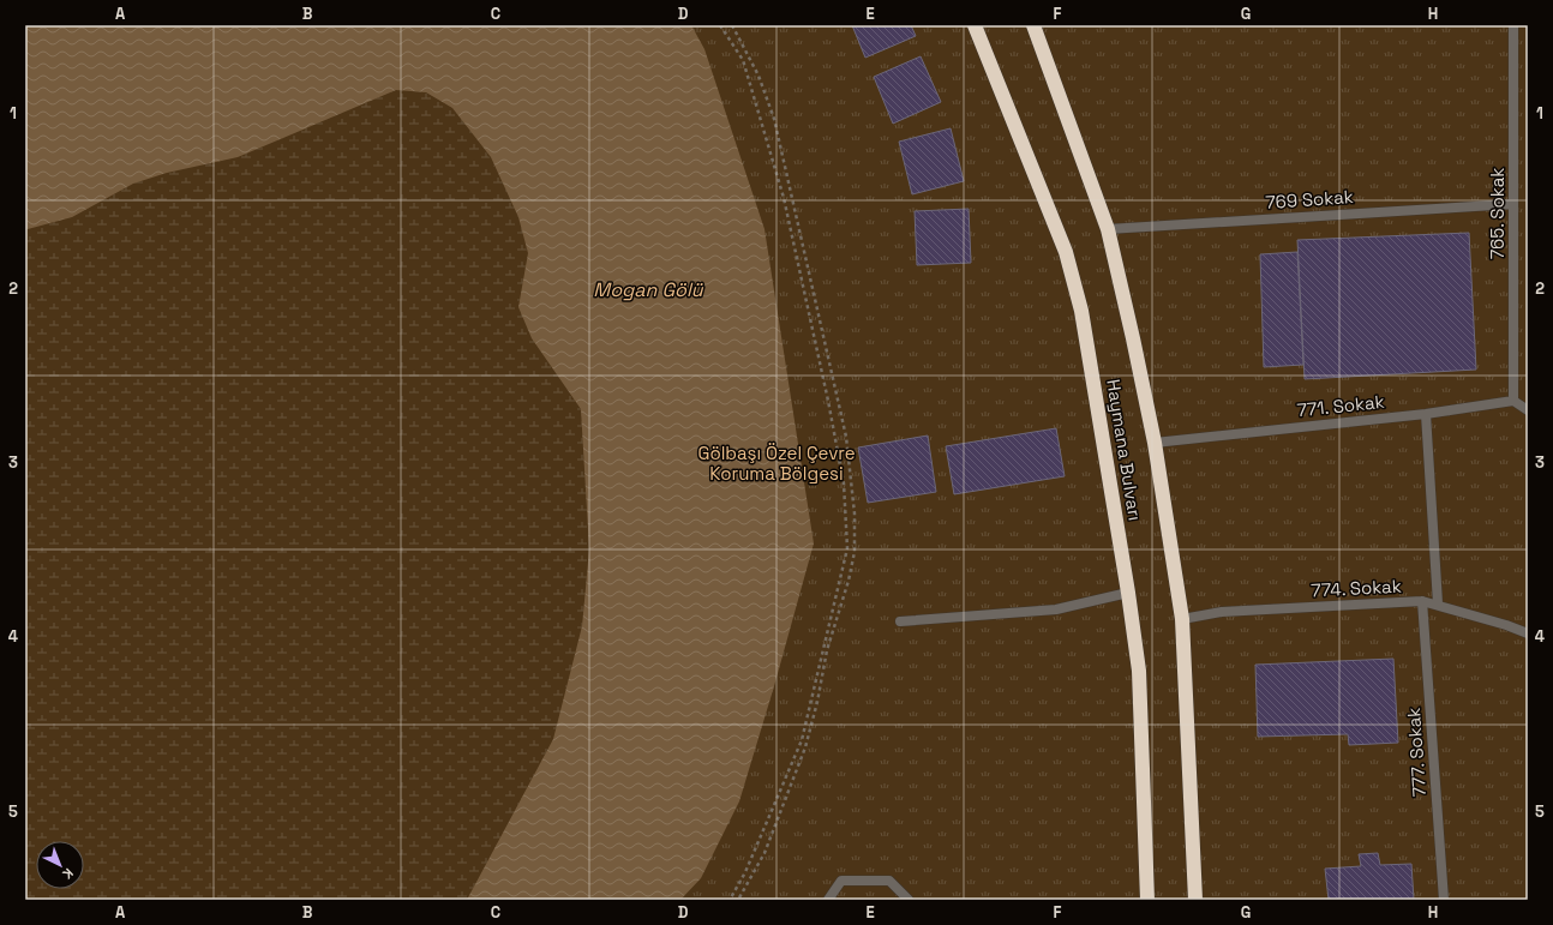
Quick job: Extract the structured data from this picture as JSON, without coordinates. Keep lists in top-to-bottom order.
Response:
{
  "streets": {
    "highway": ["Haymana Bulvarı"],
    "street": [
      "769 Sokak",
      "765. Sokak",
      "771. Sokak",
      "774. Sokak",
      "777. Sokak"
    ]
  },
  "crossings": [
    ["769 Sokak", "765. Sokak"],
    ["769 Sokak", "Haymana Bulvarı"],
    ["765. Sokak", "771. Sokak"],
    ["771. Sokak", "Haymana Bulvarı"],
    ["Haymana Bulvarı", "774. Sokak"],
    ["774. Sokak", "777. Sokak"]
  ],
  "water": ["Mogan Gölü"],
  "parks": ["Gölbaşı Özel Çevre Koruma Bölgesi"],
  "north": "bottom right",
  "grid": {
    "columns": [
      "A",
      "B",
      "C",
      "D",
      "E",
      "F",
      "G",
      "H"
    ],
    "rows": [
      "1",
      "2",
      "3",
      "4",
      "5"
    ]
  }
}
